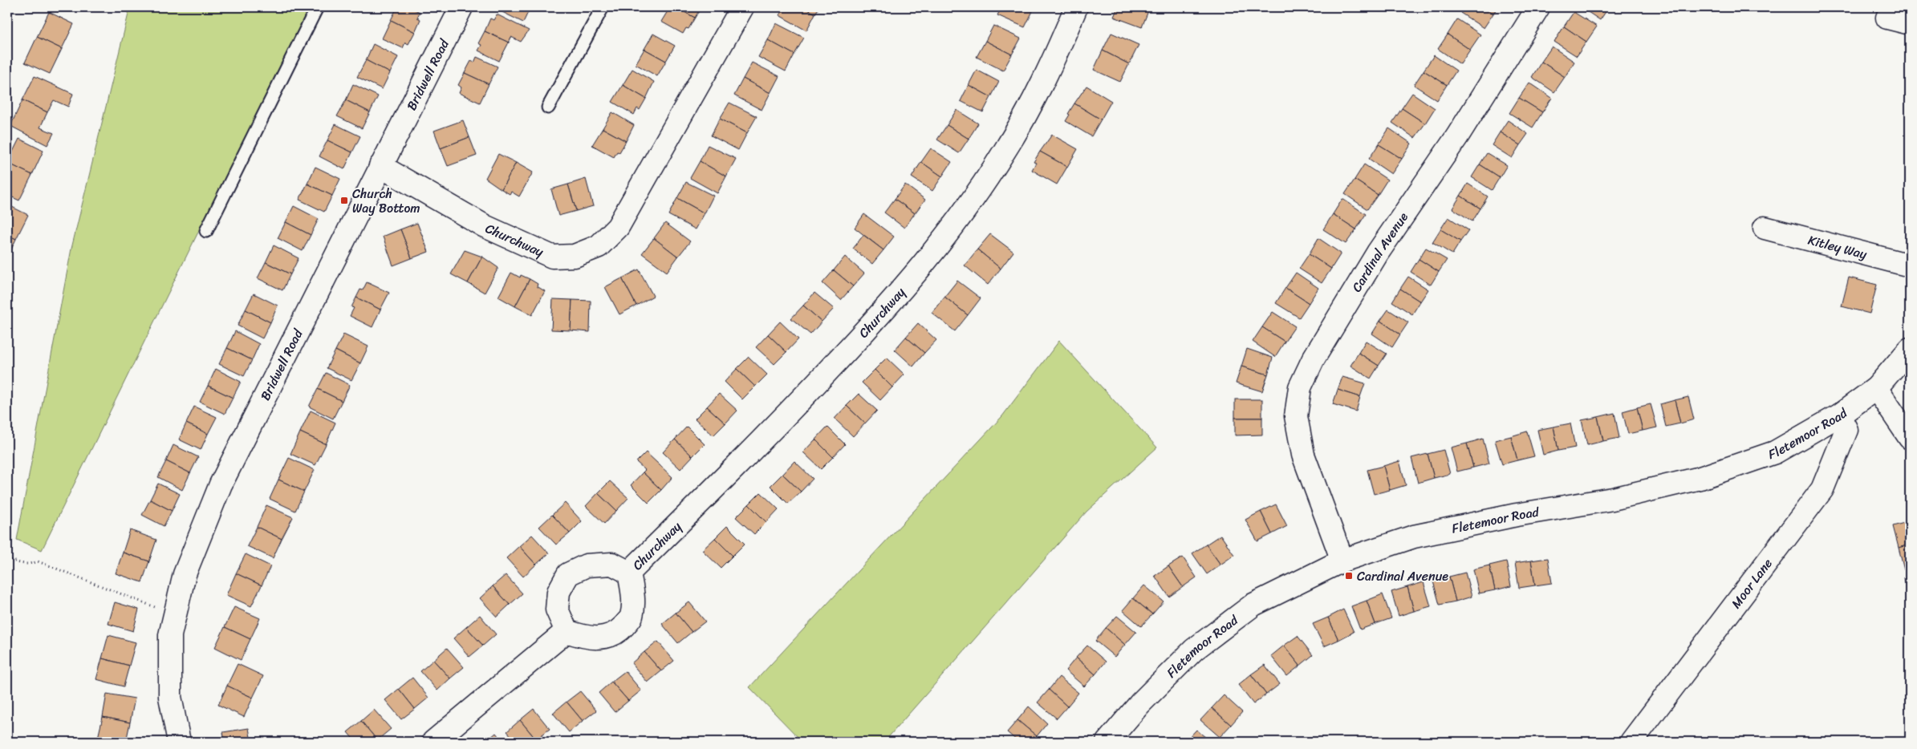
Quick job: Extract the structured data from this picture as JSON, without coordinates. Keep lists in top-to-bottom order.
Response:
{
  "streets": {
    "street": [
      "Bridwell Road",
      "Churchway",
      "Kitley Way",
      "Cardinal Avenue",
      "Fletemoor Road",
      "Moor Lane"
    ]
  },
  "crossings": [
    ["Bridwell Road", "Churchway"],
    ["Cardinal Avenue", "Fletemoor Road"],
    ["Fletemoor Road", "Moor Lane"]
  ],
  "places": {
    "transit": ["Church Way Bottom", "Cardinal Avenue"]
  }
}
